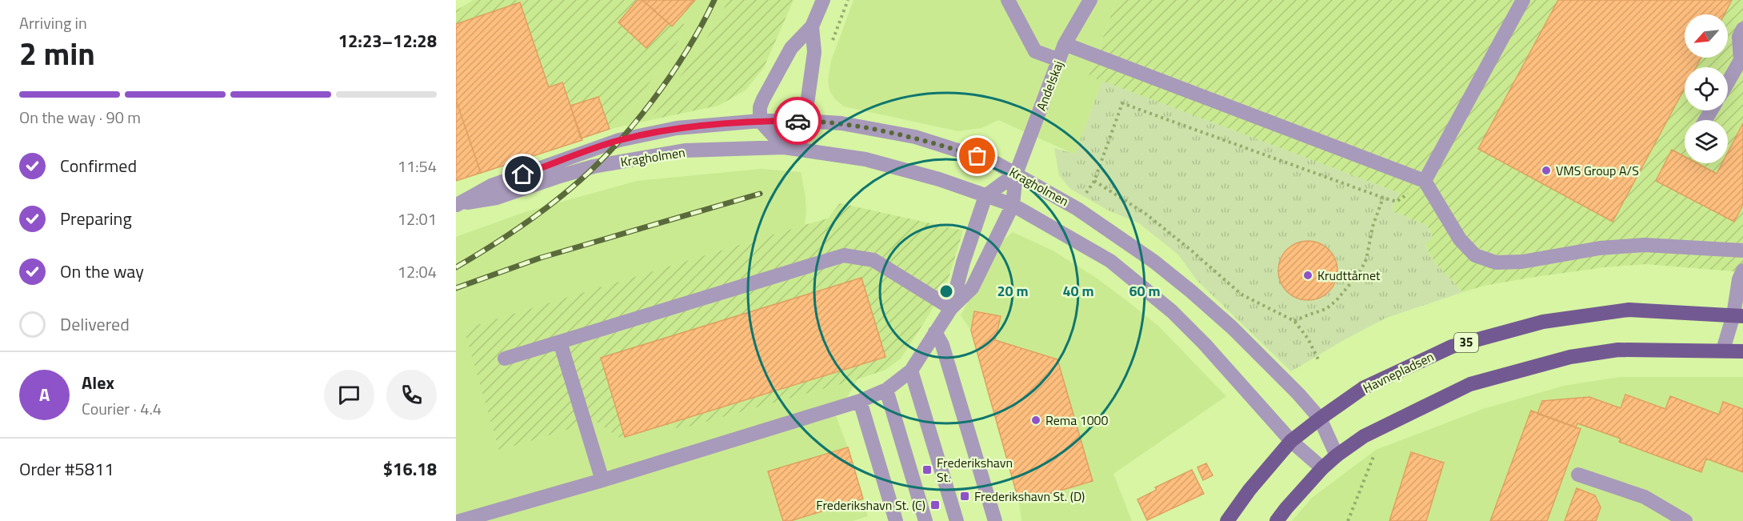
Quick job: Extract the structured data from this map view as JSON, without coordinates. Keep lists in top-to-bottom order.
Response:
{
  "streets": {
    "main road": ["35", "Havnepladsen"],
    "street": ["Andelskaj", "Kragholmen"]
  },
  "crossings": [
    ["Andelskaj", "Kragholmen"],
    ["Kragholmen", "Havnepladsen"]
  ],
  "places": {
    "other": ["VMS Group A/S", "Krudttårnet", "Rema 1000"],
    "transit": ["Frederikshavn St.", "Frederikshavn St. (D)", "Frederikshavn St. (C)"]
  },
  "north": "bottom left",
  "page": {
    "heading": ["2 min", "Arriving in", "12:23–12:28"],
    "panel": [
      "Alex",
      "Courier · 4.4",
      "Order #5811",
      "$16.18"
    ],
    "bar": "On the way · 90 m",
    "list": [
      ["Confirmed", "11:54"],
      ["Preparing", "12:01"],
      ["On the way", "12:04"],
      "Delivered"
    ],
    "round": "A"
  },
  "rings": ["20 m", "40 m", "60 m"]
}
